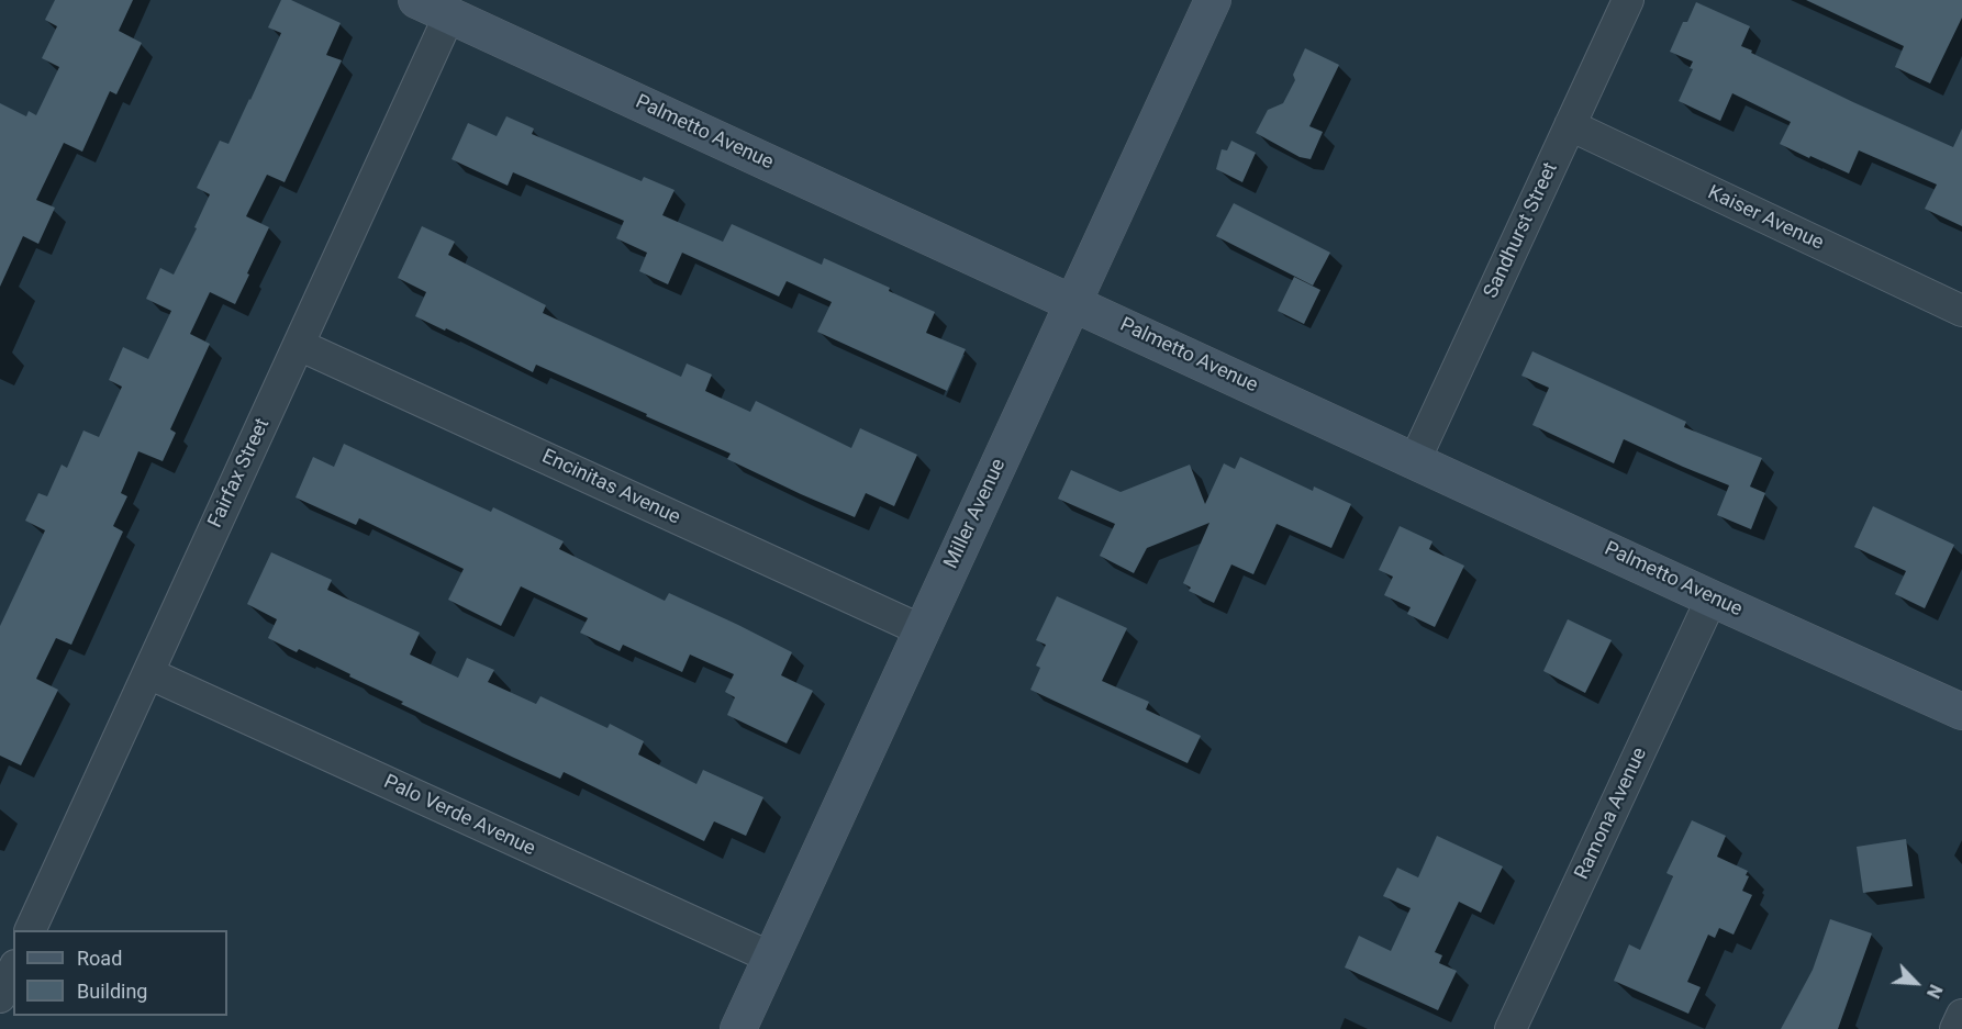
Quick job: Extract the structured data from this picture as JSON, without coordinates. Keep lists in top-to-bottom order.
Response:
{
  "streets": {
    "street": [
      "Palmetto Avenue",
      "Kaiser Avenue",
      "Sandhurst Street",
      "Fairfax Street",
      "Encinitas Avenue",
      "Miller Avenue",
      "Ramona Avenue",
      "Palo Verde Avenue"
    ]
  },
  "crossings": [
    ["Palmetto Avenue", "Sandhurst Street"],
    ["Palmetto Avenue", "Fairfax Street"],
    ["Palmetto Avenue", "Miller Avenue"],
    ["Palmetto Avenue", "Ramona Avenue"],
    ["Kaiser Avenue", "Sandhurst Street"],
    ["Fairfax Street", "Encinitas Avenue"],
    ["Fairfax Street", "Palo Verde Avenue"],
    ["Encinitas Avenue", "Miller Avenue"],
    ["Miller Avenue", "Palo Verde Avenue"]
  ],
  "legend": ["Road", "Building"],
  "north": "bottom right"
}
